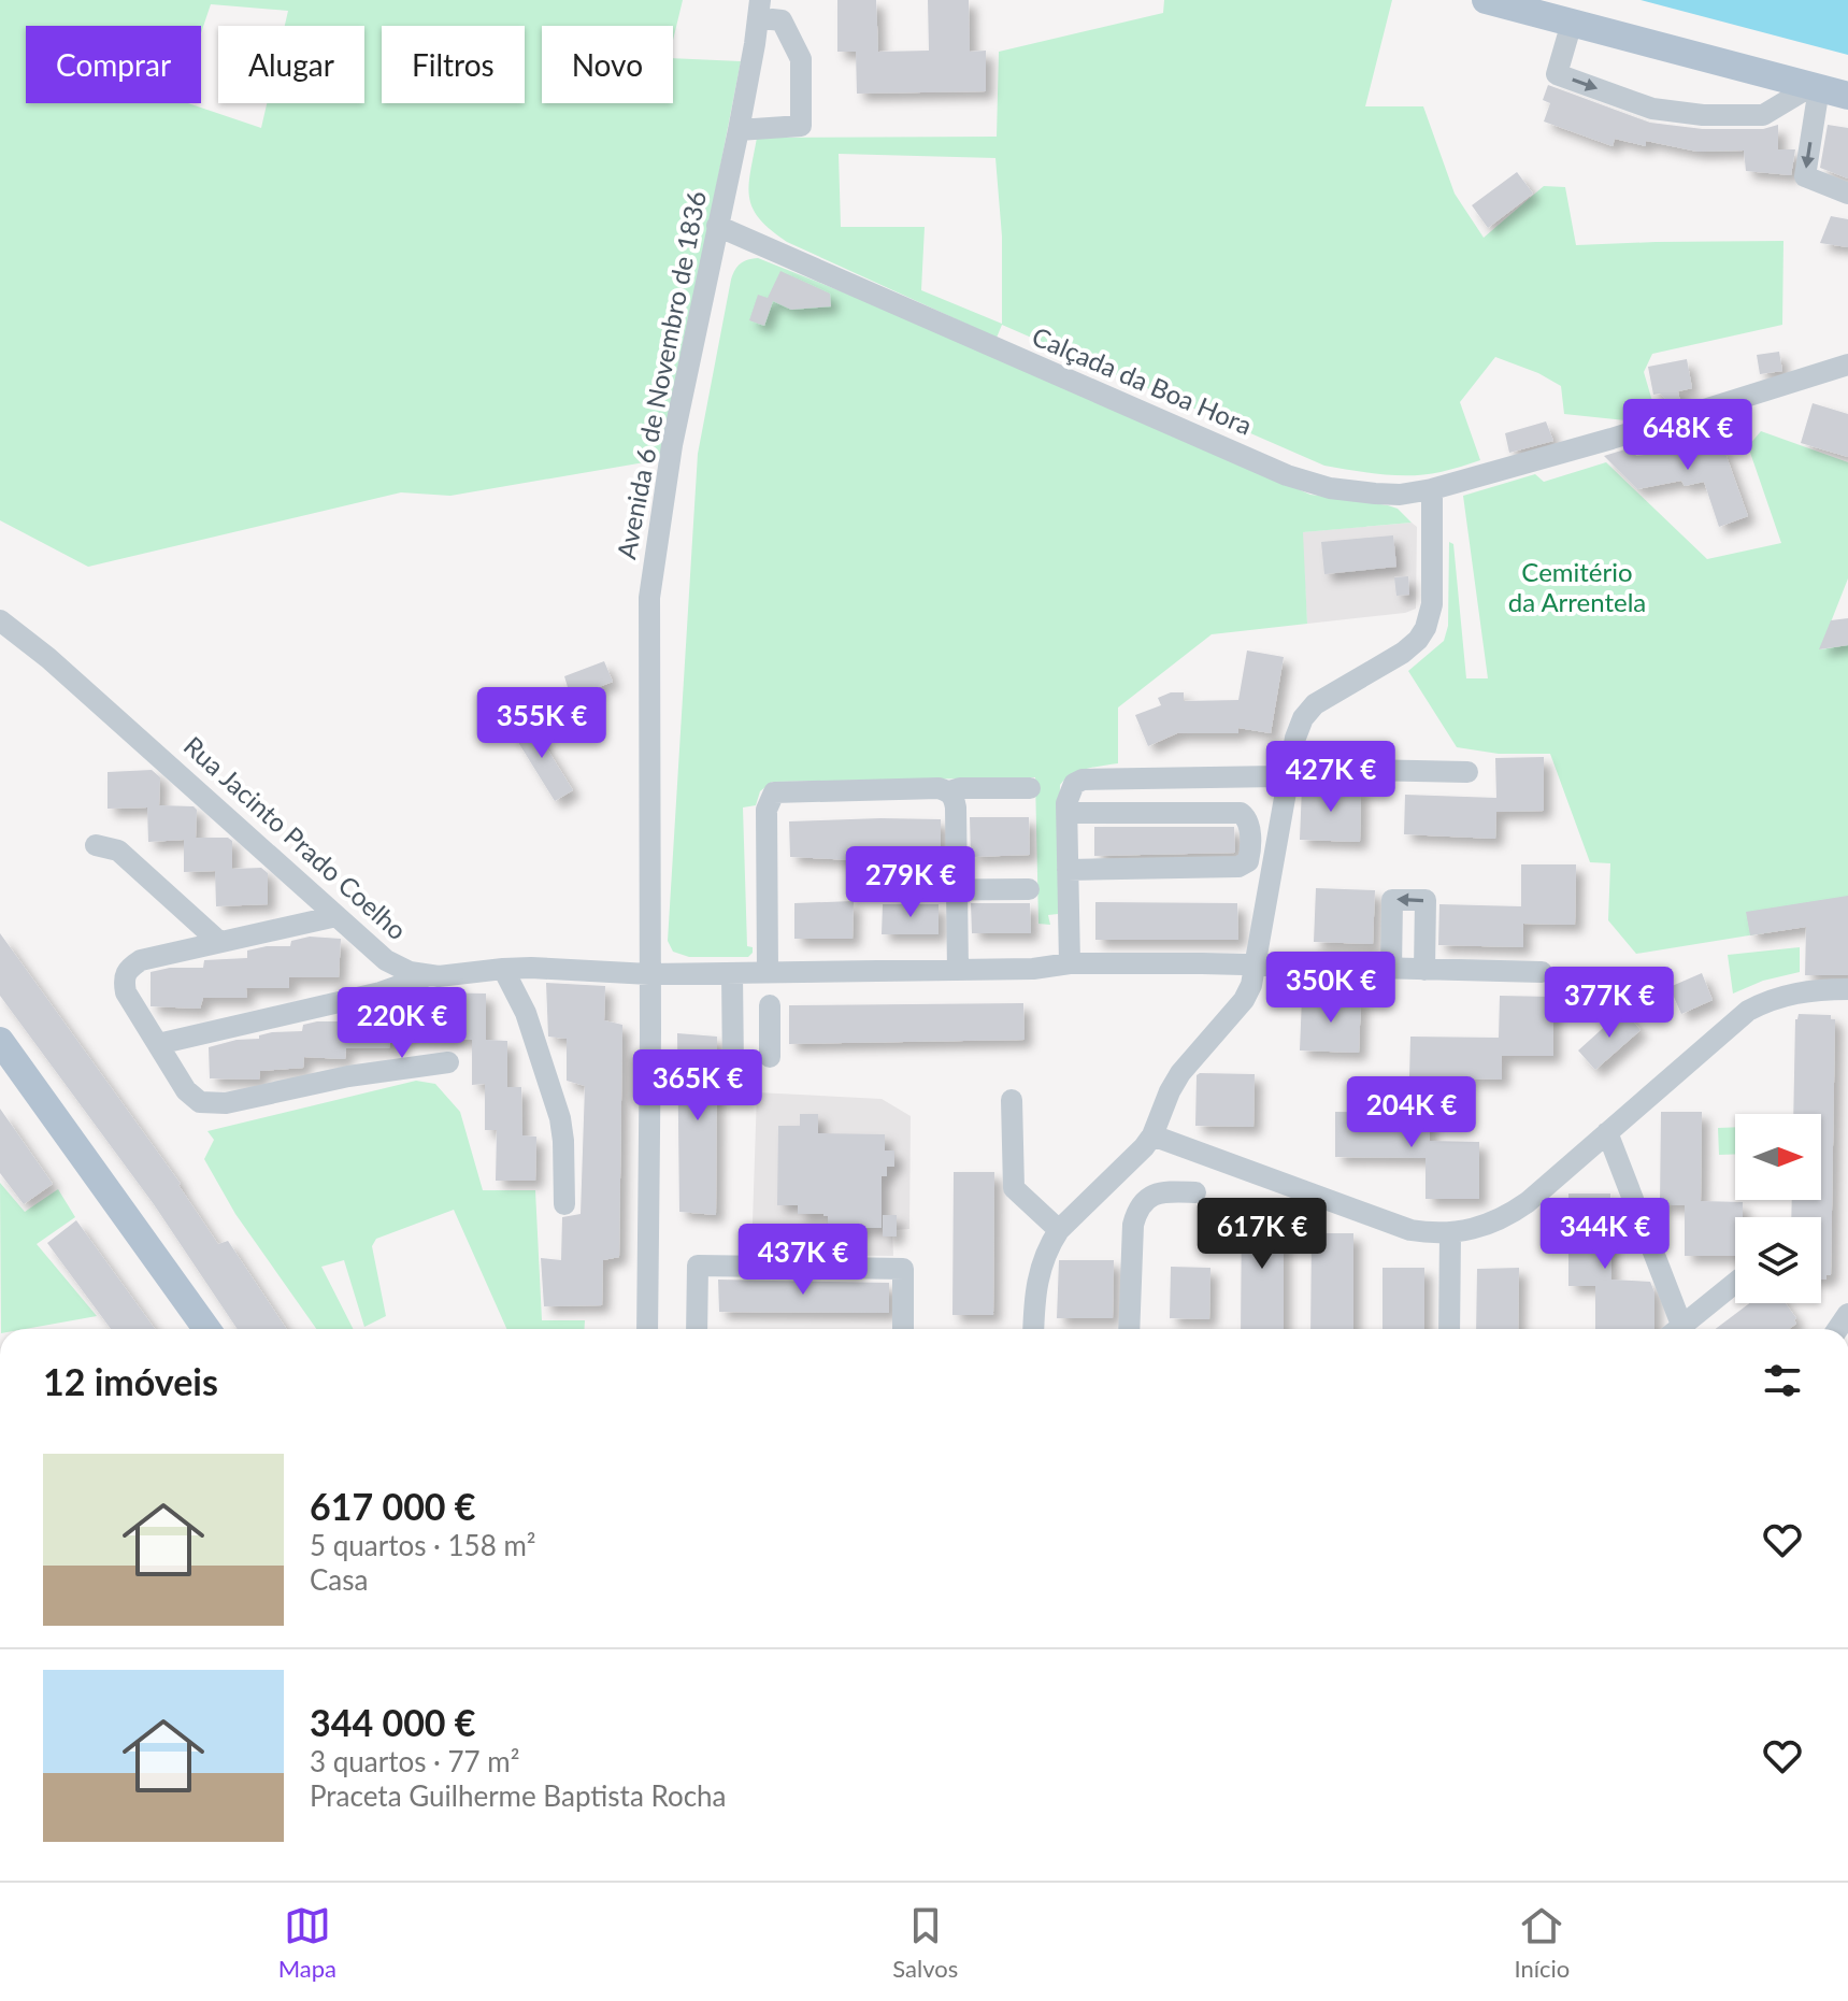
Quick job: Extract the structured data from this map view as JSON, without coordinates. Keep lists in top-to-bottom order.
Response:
{
  "streets": {
    "street": ["Avenida 6 de Novembro de 1836", "Calçada da Boa Hora", "Rua Jacinto Prado Coelho"]
  },
  "crossings": [
    ["Avenida 6 de Novembro de 1836", "Calçada da Boa Hora"],
    ["Avenida 6 de Novembro de 1836", "Rua Jacinto Prado Coelho"]
  ],
  "parks": ["Cemitério da Arrentela"],
  "north": "right",
  "page": {
    "chip": [
      "Comprar",
      "Alugar",
      "Filtros",
      "Novo"
    ],
    "price": [
      "648K €",
      "355K €",
      "427K €",
      "279K €",
      "350K €",
      "377K €",
      "220K €",
      "365K €",
      "204K €",
      "617K €",
      "344K €",
      "437K €"
    ],
    "heading": "12 imóveis",
    "list": [
      {
        "name": "617 000 €",
        "note": "5 quartos · 158 m² · Casa"
      },
      {
        "name": "344 000 €",
        "note": "3 quartos · 77 m² · Praceta Guilherme Baptista Rocha"
      }
    ],
    "tabs": ["Mapa", "Salvos", "Início"]
  }
}
